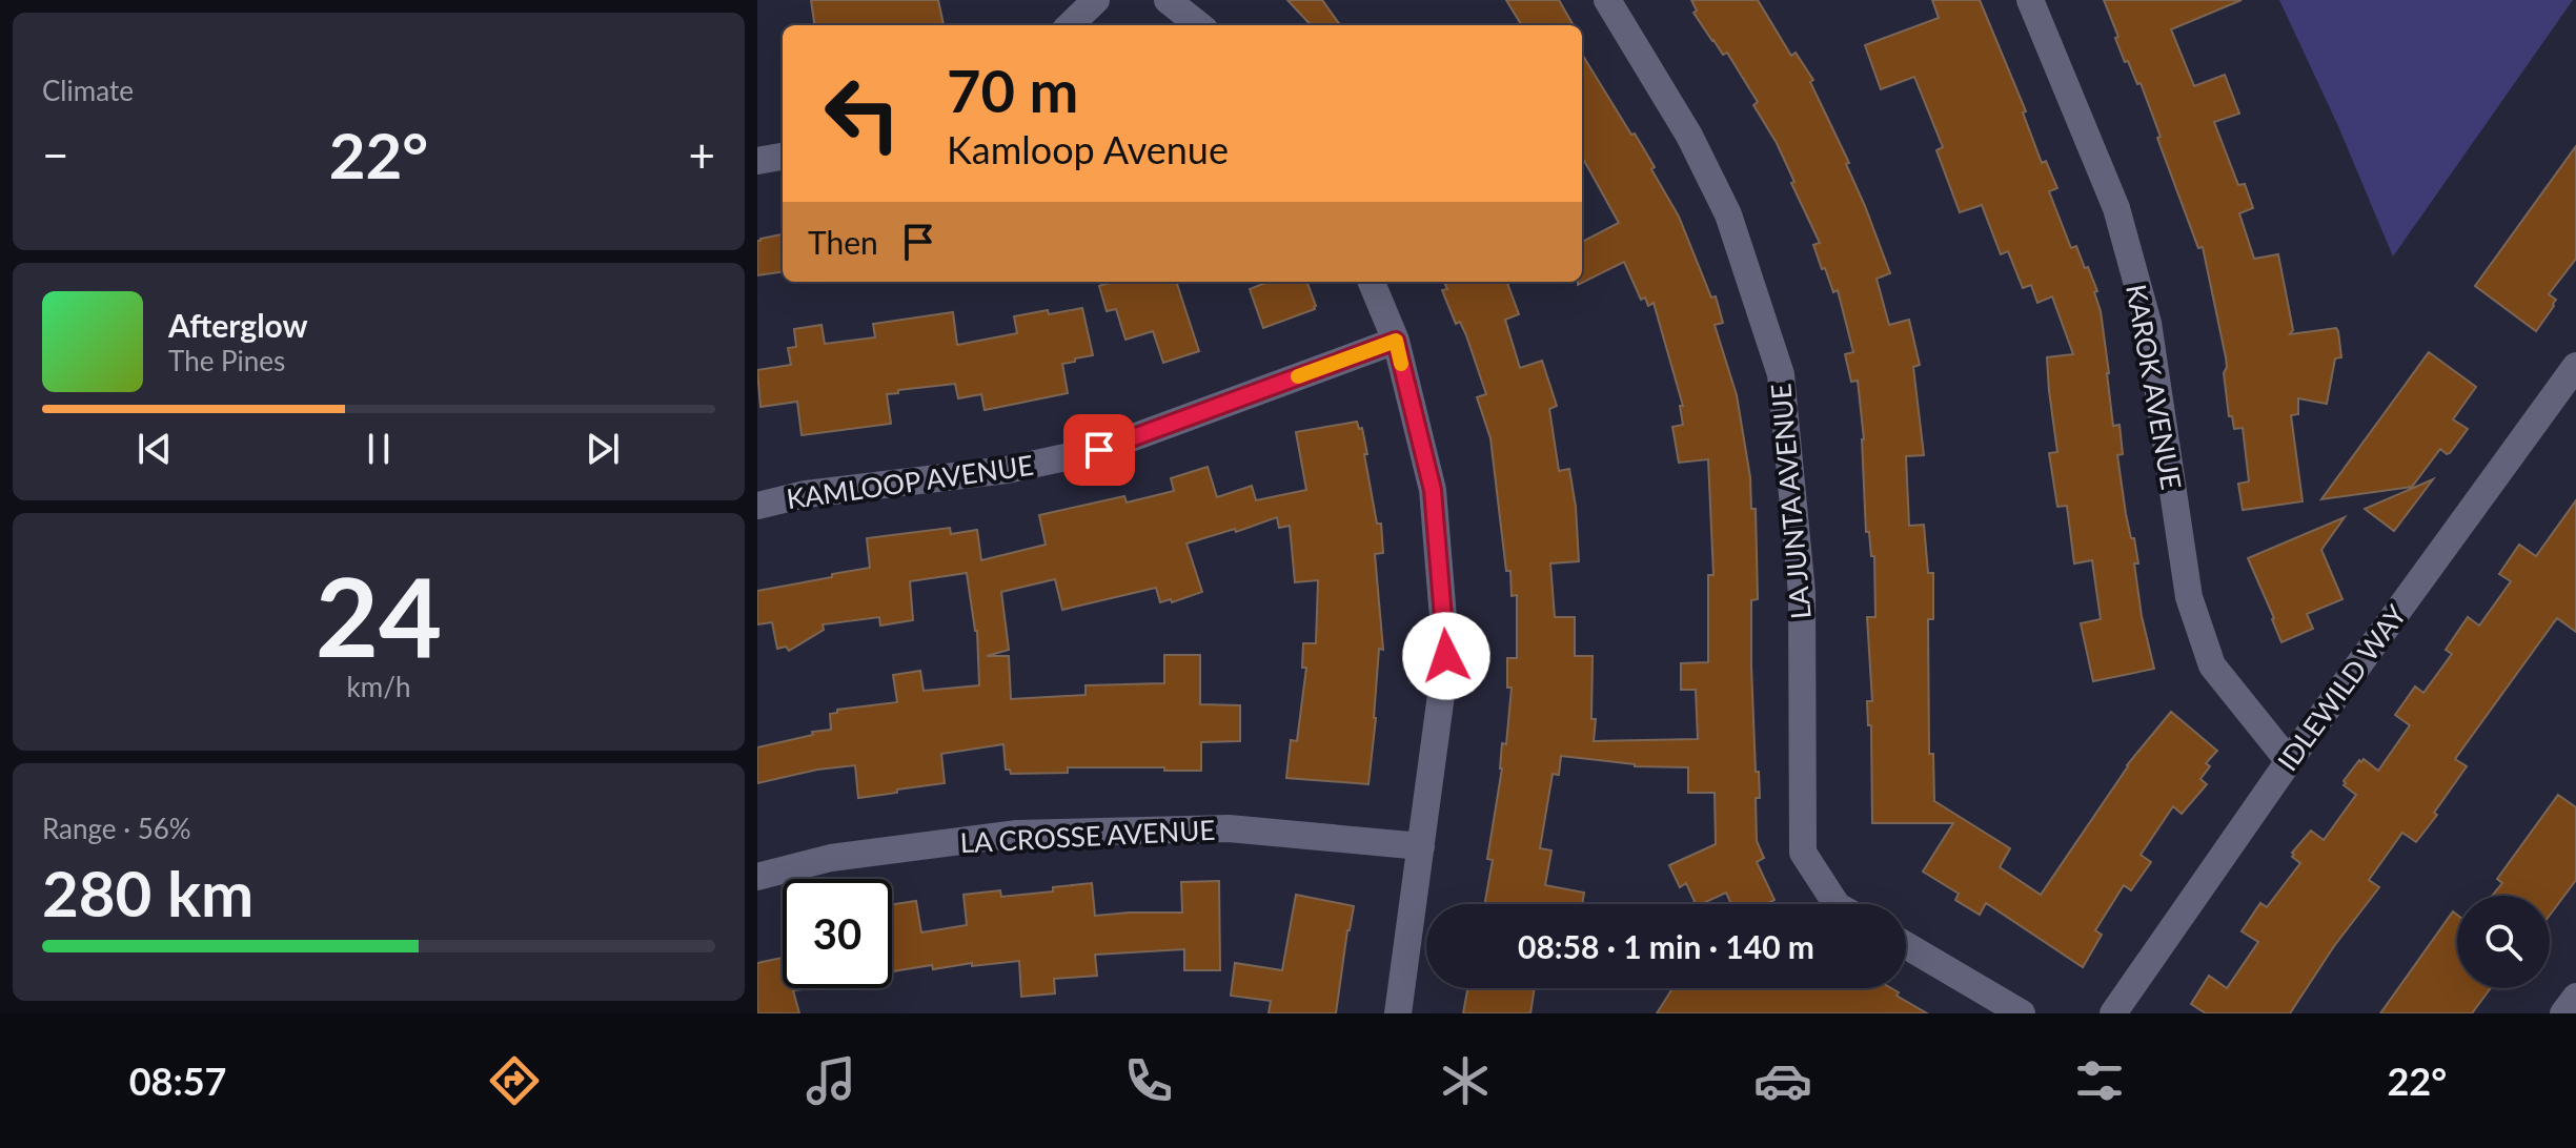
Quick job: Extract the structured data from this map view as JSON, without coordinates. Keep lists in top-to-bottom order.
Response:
{
  "streets": {
    "street": [
      "KAROK AVENUE",
      "KAMLOOP AVENUE",
      "LA JUNTA AVENUE",
      "IDLEWILD WAY",
      "LA CROSSE AVENUE"
    ]
  },
  "crossings": [
    ["KAROK AVENUE", "IDLEWILD WAY"]
  ],
  "page": {
    "tile": [
      "Climate",
      ["24", "km/h"],
      ["Range · 56%", "280 km"]
    ],
    "turn": ["70 m", "Kamloop Avenue"],
    "heat": ["−", "22°", "+"],
    "then": "Then",
    "song": ["Afterglow", "The Pines"],
    "limit": "30",
    "trip": "08:58 · 1 min · 140 m",
    "tabs": ["08:57", "22°"]
  }
}
